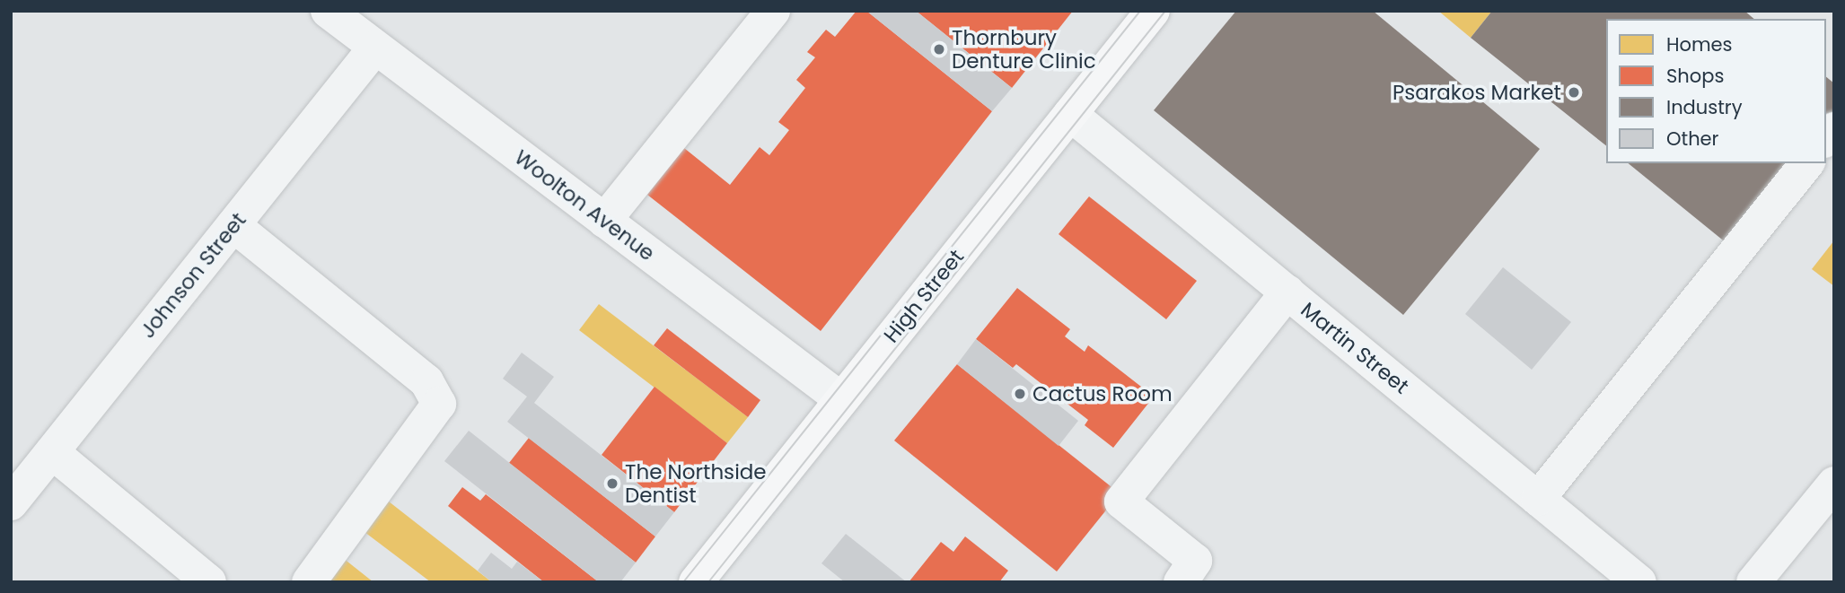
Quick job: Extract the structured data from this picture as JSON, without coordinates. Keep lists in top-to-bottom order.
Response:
{
  "streets": {
    "main road": ["High Street"],
    "street": ["Woolton Avenue", "Johnson Street", "Martin Street"]
  },
  "crossings": [
    ["Woolton Avenue", "Johnson Street"],
    ["Woolton Avenue", "High Street"],
    ["High Street", "Martin Street"]
  ],
  "places": [
    "Thornbury Denture Clinic",
    "Psarakos Market",
    "Cactus Room",
    "The Northside Dentist"
  ],
  "legend": [
    "Homes",
    "Shops",
    "Industry",
    "Other"
  ]
}
